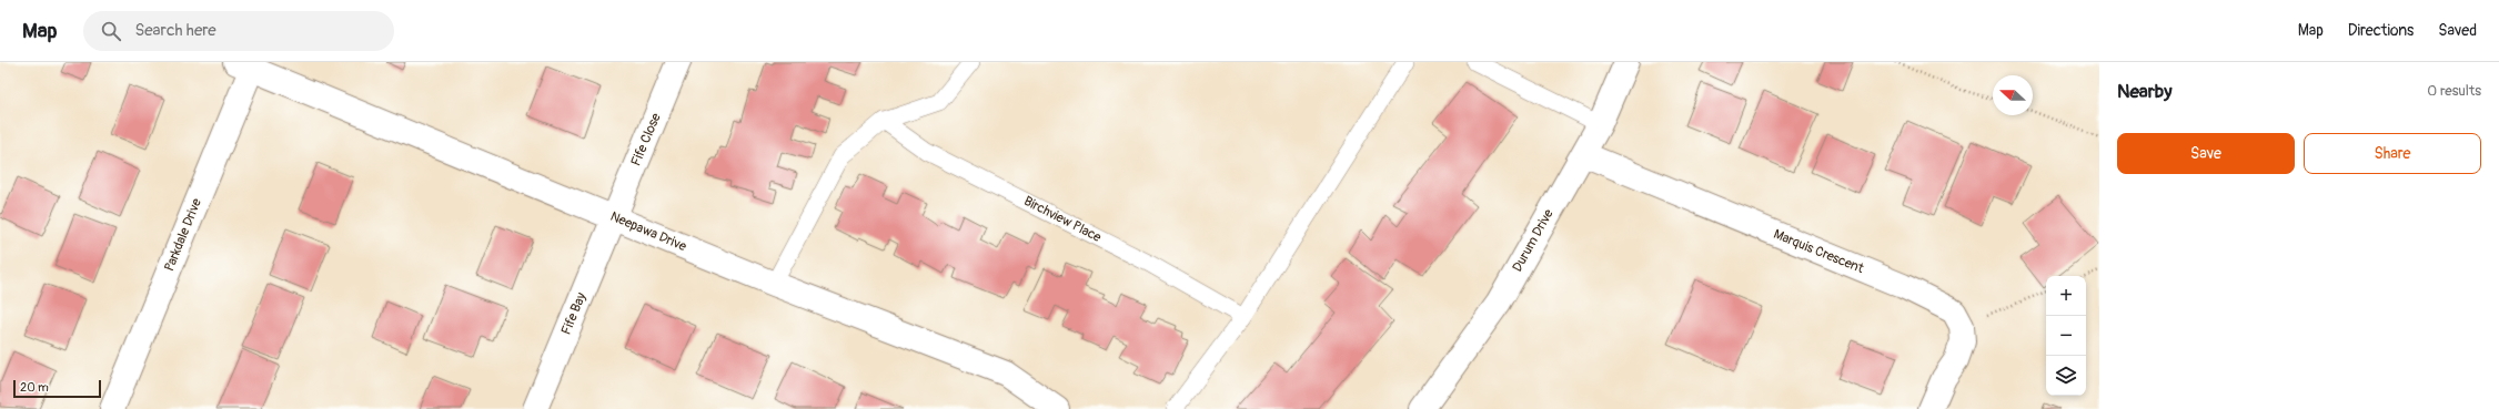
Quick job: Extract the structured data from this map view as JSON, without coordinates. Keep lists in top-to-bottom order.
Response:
{
  "streets": {
    "street": [
      "Fife Close",
      "Neepawa Drive",
      "Parkdale Drive",
      "Durum Drive",
      "Marquis Crescent",
      "Fife Bay"
    ],
    "lane": ["Birchview Place"]
  },
  "crossings": [
    ["Fife Close", "Neepawa Drive"],
    ["Fife Close", "Fife Bay"],
    ["Neepawa Drive", "Parkdale Drive"],
    ["Neepawa Drive", "Fife Bay"],
    ["Durum Drive", "Marquis Crescent"]
  ],
  "scale_bar": "20 m",
  "north": "left",
  "page": {
    "header": "Map",
    "search": "Search here",
    "nav": ["Map", "Directions", "Saved"],
    "heading": ["Nearby", "0 results"],
    "buttons": ["Save", "Share"],
    "map_buttons": ["+", "−"],
    "scale": "20 m"
  }
}
